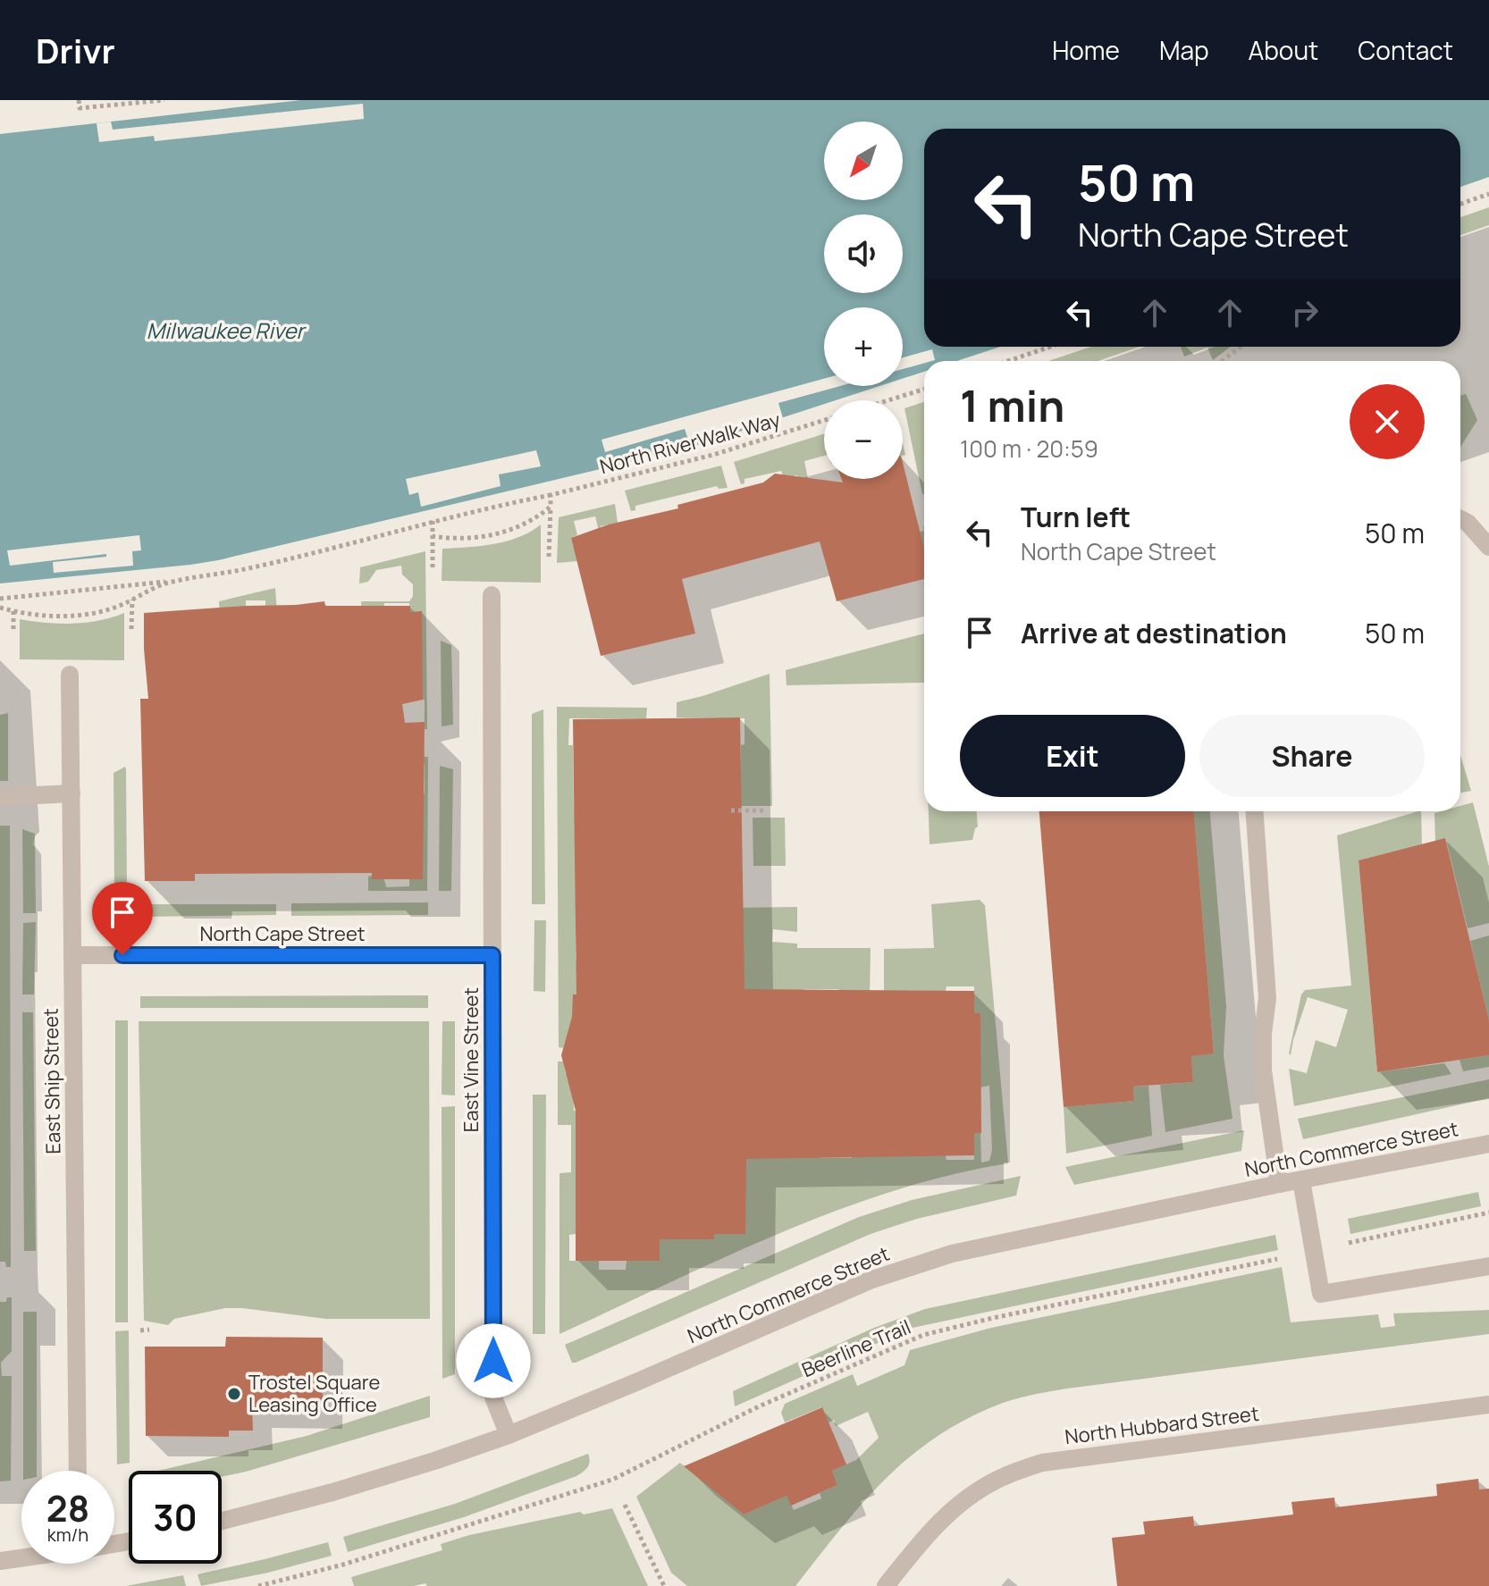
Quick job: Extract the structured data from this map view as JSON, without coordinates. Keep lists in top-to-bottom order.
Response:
{
  "streets": {
    "street": [
      "North Cape Street",
      "East Vine Street",
      "East Ship Street",
      "North Commerce Street",
      "North Hubbard Street"
    ],
    "path": ["North RiverWalk Way", "Beerline Trail"]
  },
  "crossings": [
    ["North Cape Street", "East Vine Street"],
    ["North Cape Street", "East Ship Street"],
    ["East Vine Street", "North Commerce Street"]
  ],
  "water": ["Milwaukee River"],
  "places": ["Trostel Square Leasing Office"],
  "north": "bottom left",
  "page": {
    "header": "Drivr",
    "nav": [
      "Home",
      "Map",
      "About",
      "Contact"
    ],
    "map_buttons": ["+", "−"],
    "turn": ["50 m", "North Cape Street"],
    "heading": ["1 min", "100 m · 20:59"],
    "list": [
      {
        "name": "Turn left",
        "note": "North Cape Street",
        "value": "50 m"
      },
      {
        "name": "Arrive at destination",
        "value": "50 m"
      }
    ],
    "buttons": ["Exit", "Share"],
    "speed": "28 km/h",
    "limit": "30"
  }
}
